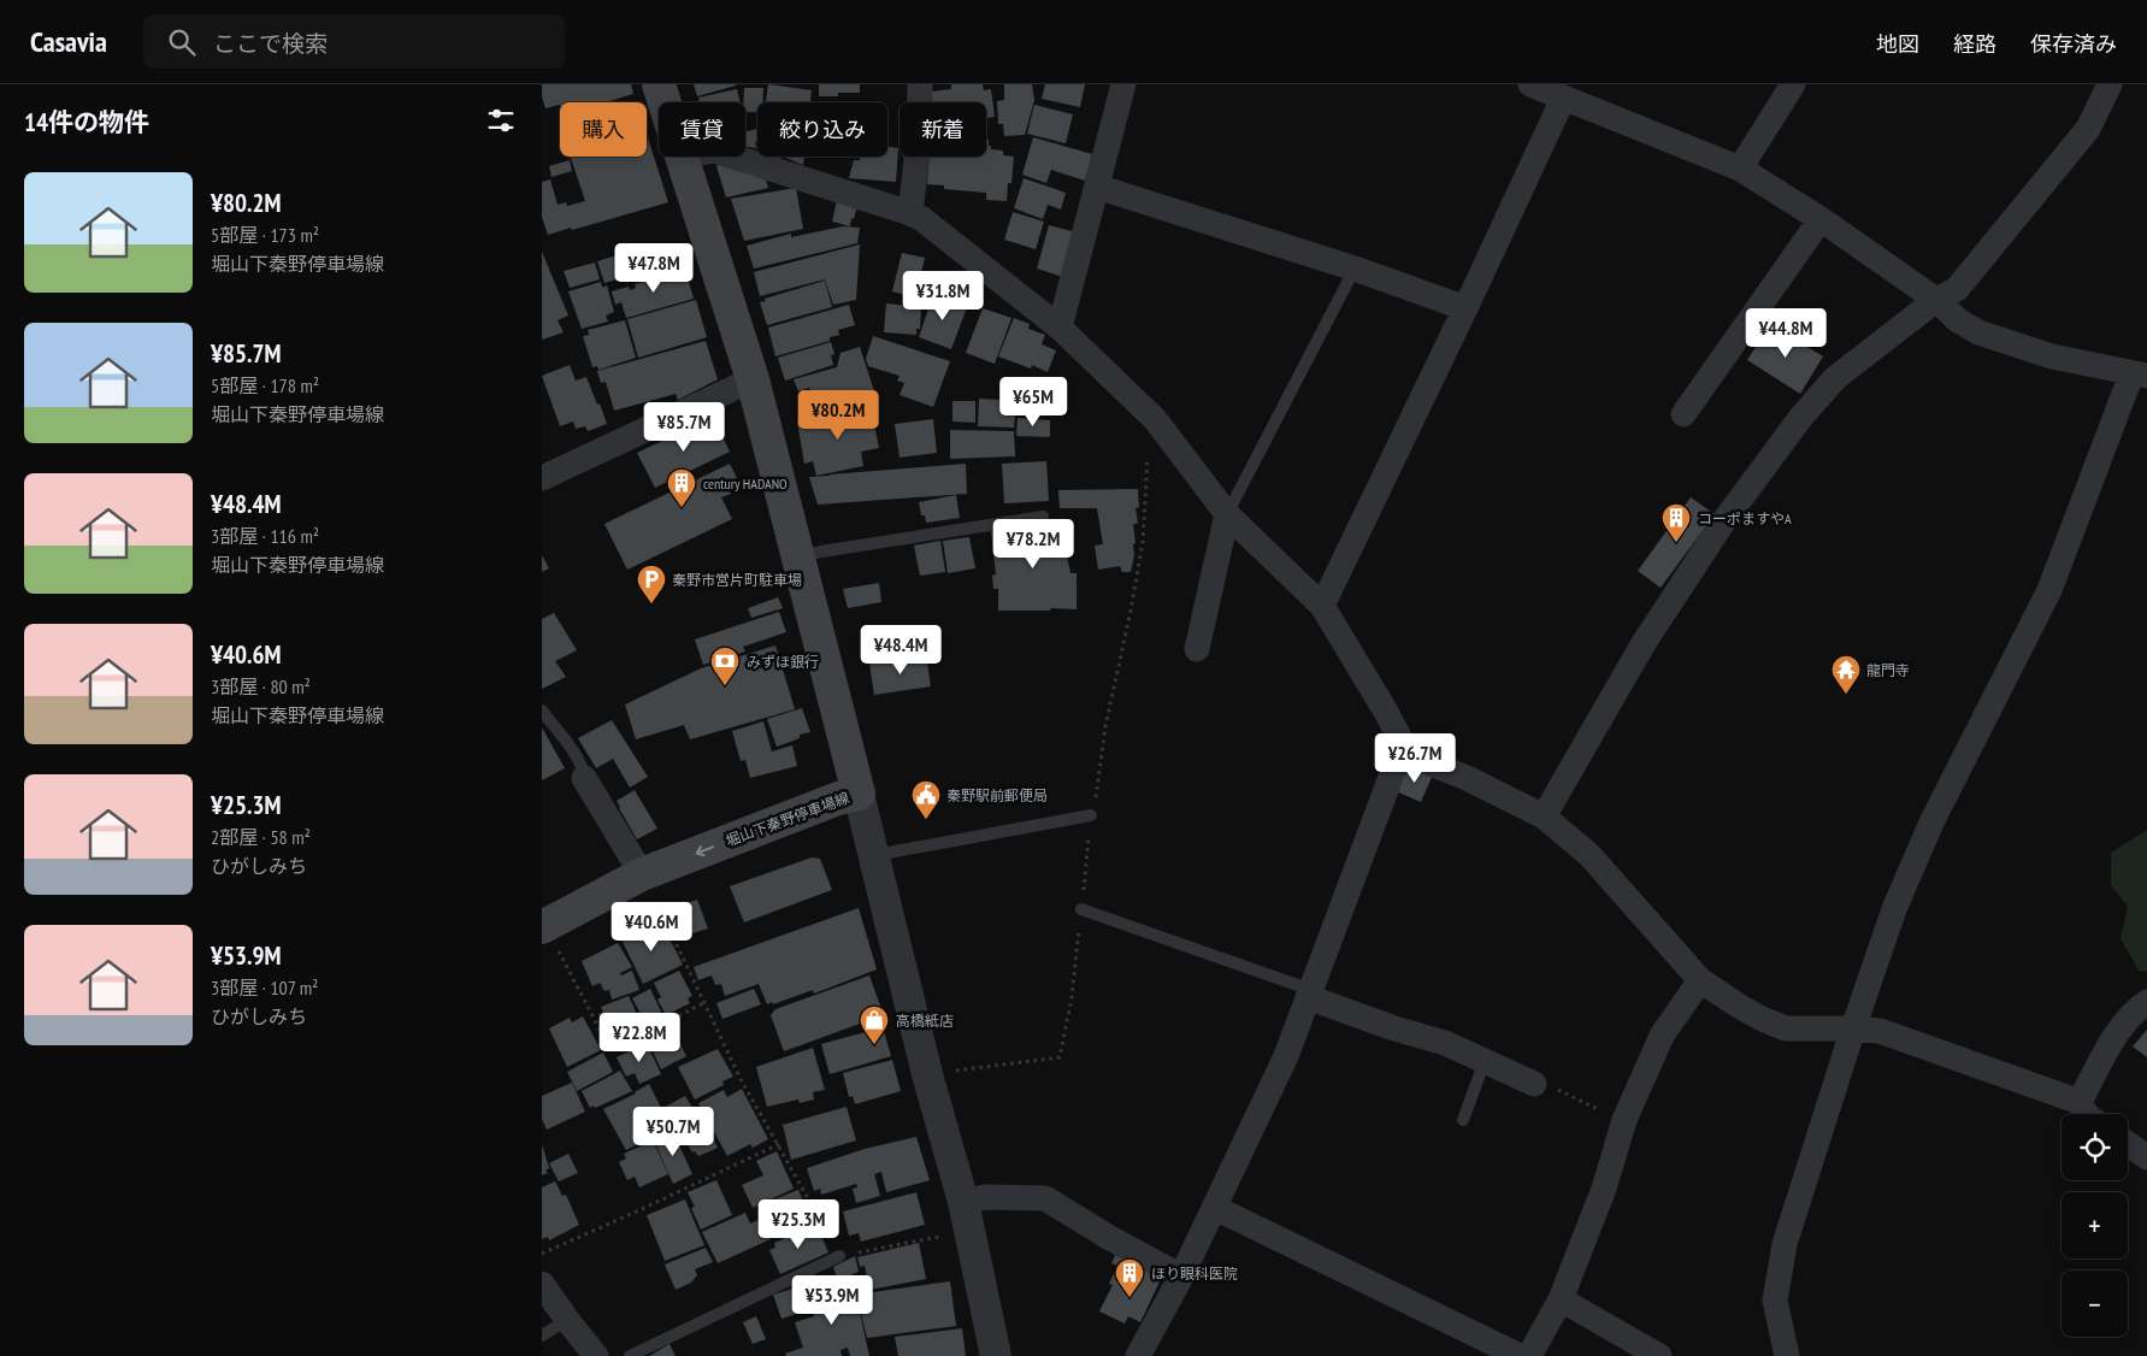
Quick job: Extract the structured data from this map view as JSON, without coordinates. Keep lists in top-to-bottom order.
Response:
{
  "streets": {
    "main road": ["堀山下秦野停車場線"]
  },
  "places": {
    "building": ["century HADANO", "コーポますやA", "ほり眼科医院"],
    "parking": ["秦野市営片町駐車場"],
    "bank": ["みずほ銀行"],
    "temple": ["龍門寺"],
    "public building": ["秦野駅前郵便局"],
    "shop": ["高橋紙店"]
  },
  "page": {
    "header": "Casavia",
    "search": "ここで検索",
    "nav": ["地図", "経路", "保存済み"],
    "heading": "14件の物件",
    "chip": [
      "購入",
      "賃貸",
      "絞り込み",
      "新着"
    ],
    "list": [
      {
        "name": "¥80.2M",
        "note": "5部屋 · 173 m² · 堀山下秦野停車場線"
      },
      {
        "name": "¥85.7M",
        "note": "5部屋 · 178 m² · 堀山下秦野停車場線"
      },
      {
        "name": "¥48.4M",
        "note": "3部屋 · 116 m² · 堀山下秦野停車場線"
      },
      {
        "name": "¥40.6M",
        "note": "3部屋 · 80 m² · 堀山下秦野停車場線"
      },
      {
        "name": "¥25.3M",
        "note": "2部屋 · 58 m² · ひがしみち"
      },
      {
        "name": "¥53.9M",
        "note": "3部屋 · 107 m² · ひがしみち"
      }
    ],
    "price": [
      "¥47.8M",
      "¥31.8M",
      "¥44.8M",
      "¥65M",
      "¥80.2M",
      "¥85.7M",
      "¥78.2M",
      "¥48.4M",
      "¥26.7M",
      "¥40.6M",
      "¥22.8M",
      "¥50.7M",
      "¥25.3M",
      "¥53.9M"
    ],
    "map_buttons": ["+", "−"]
  }
}
